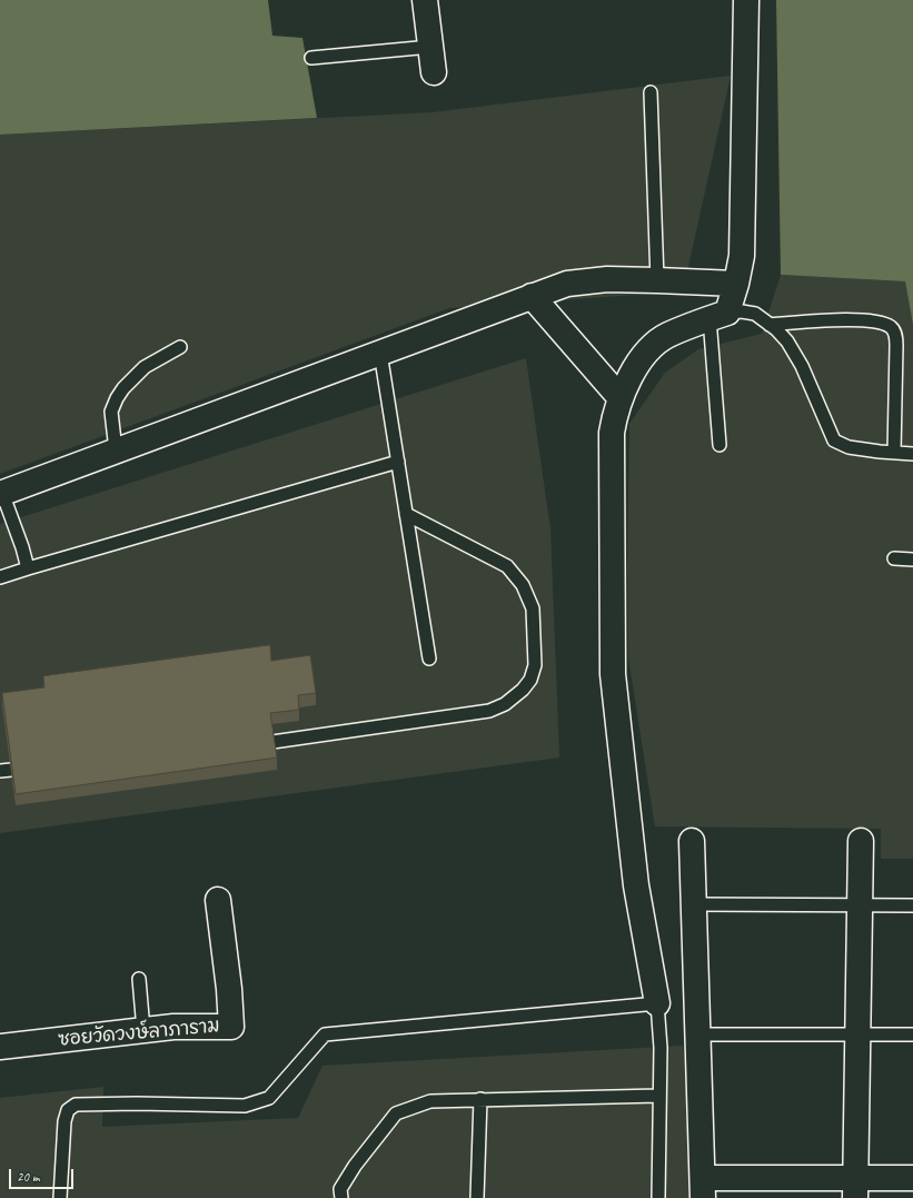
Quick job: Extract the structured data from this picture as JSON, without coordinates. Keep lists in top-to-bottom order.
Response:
{
  "streets": {
    "street": ["ซอยวัดวงษ์ลาภาราม"]
  },
  "scale_bar": "20 m"
}
